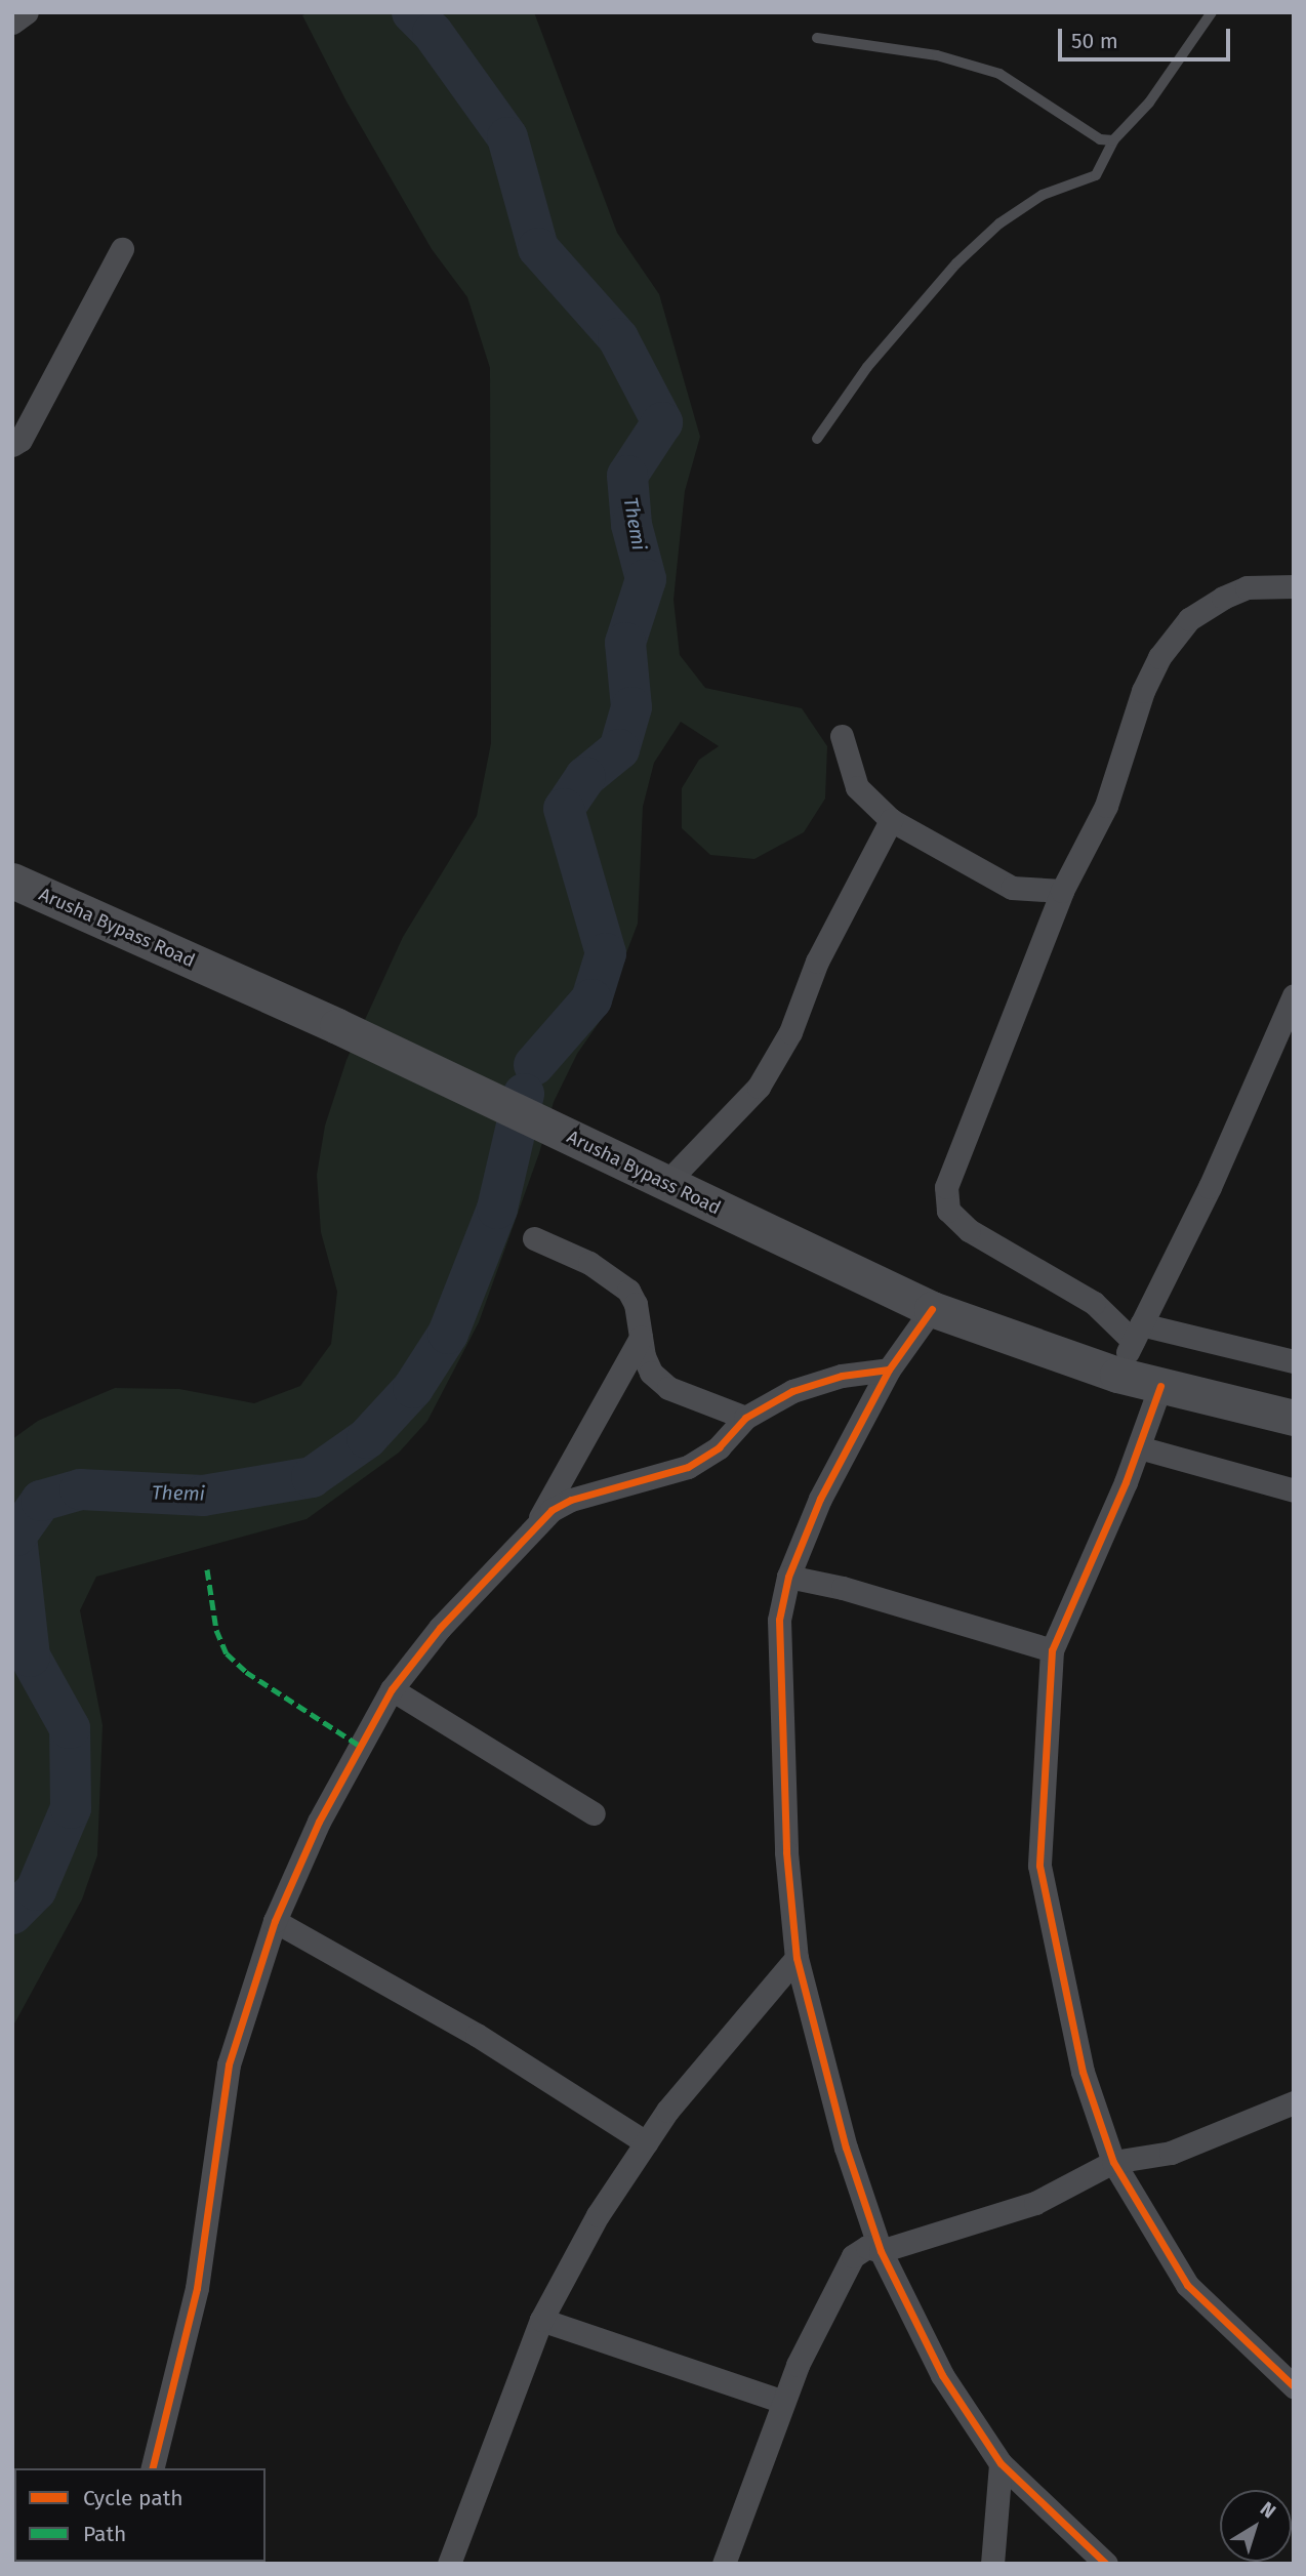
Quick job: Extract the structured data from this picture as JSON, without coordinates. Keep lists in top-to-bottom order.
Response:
{
  "streets": {
    "main road": ["Arusha Bypass Road"]
  },
  "water": ["Themi"],
  "legend": ["Cycle path", "Path"],
  "scale_bar": "50 m",
  "north": "top right"
}
